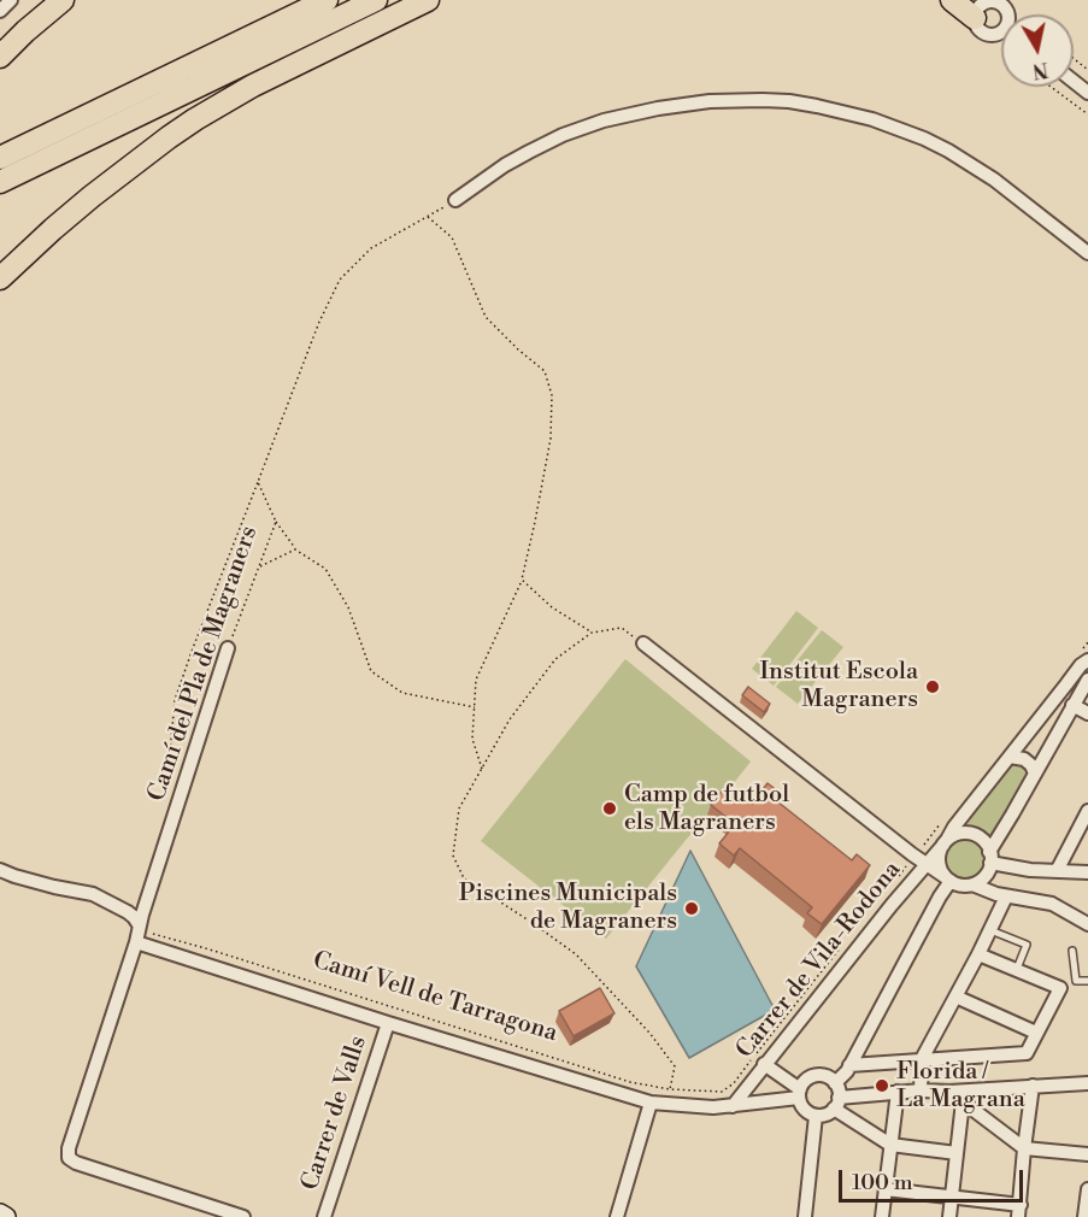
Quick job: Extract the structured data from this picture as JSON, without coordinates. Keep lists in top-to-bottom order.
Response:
{
  "streets": {
    "street": [
      "Camí del Pla de Magraners",
      "Carrer de Vila-Rodona",
      "Camí Vell de Tarragona",
      "Carrer de Valls"
    ]
  },
  "crossings": [
    ["Camí del Pla de Magraners", "Camí Vell de Tarragona"],
    ["Carrer de Vila-Rodona", "Camí Vell de Tarragona"],
    ["Camí Vell de Tarragona", "Carrer de Valls"]
  ],
  "places": [
    "Institut Escola Magraners",
    "Camp de futbol els Magraners",
    "Piscines Municipals de Magraners",
    "Florida / La Magrana"
  ],
  "scale_bar": "100 m",
  "north": "bottom"
}
